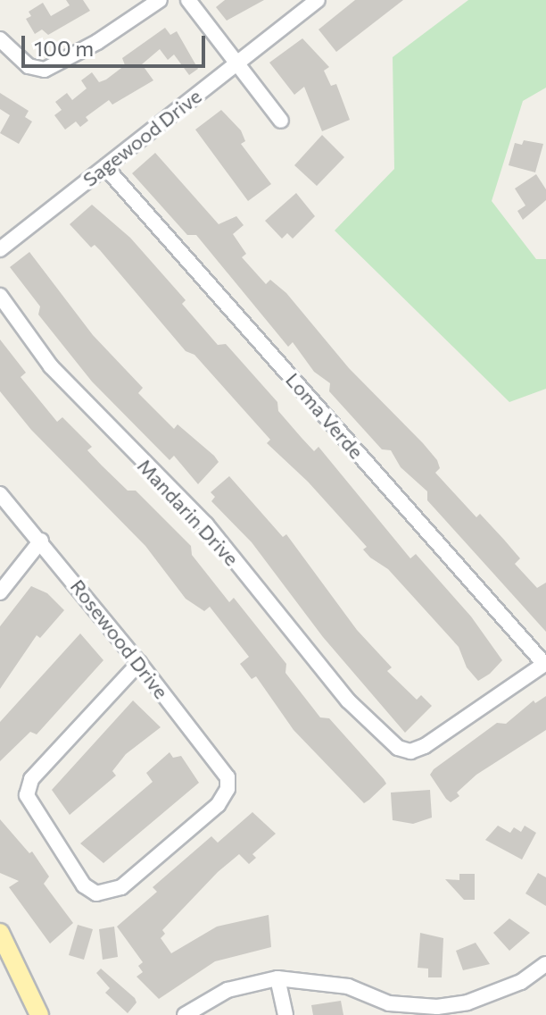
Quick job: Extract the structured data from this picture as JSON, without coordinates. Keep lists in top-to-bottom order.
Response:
{
  "streets": {
    "street": [
      "Sagewood Drive",
      "Loma Verde",
      "Mandarin Drive",
      "Rosewood Drive"
    ]
  },
  "crossings": [
    ["Sagewood Drive", "Loma Verde"],
    ["Loma Verde", "Mandarin Drive"]
  ],
  "scale_bar": "100 m"
}
